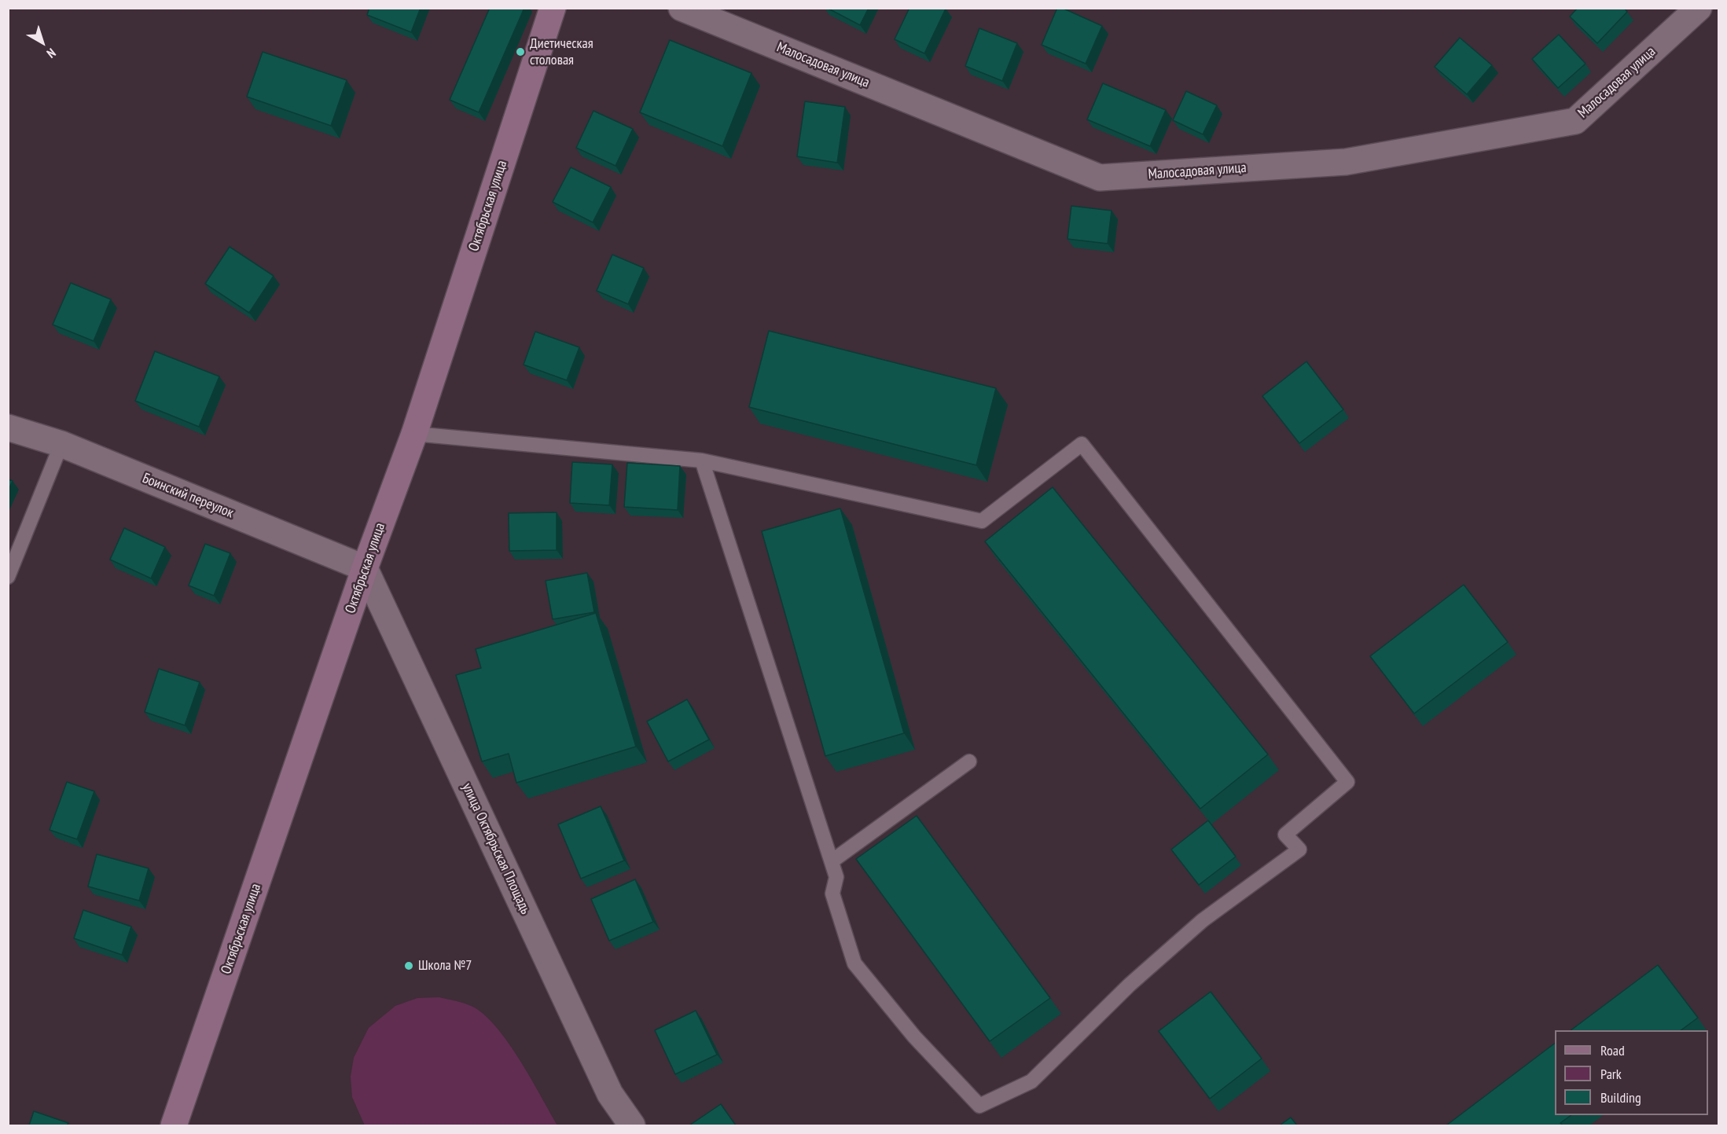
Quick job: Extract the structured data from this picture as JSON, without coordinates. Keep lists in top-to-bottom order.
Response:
{
  "streets": {
    "main road": ["Октябрьская улица"],
    "street": ["Малосадовая улица", "Боинский переулок", "улица Октябрьская Площадь"]
  },
  "crossings": [
    ["Октябрьская улица", "Боинский переулок"],
    ["Октябрьская улица", "улица Октябрьская Площадь"],
    ["Боинский переулок", "улица Октябрьская Площадь"]
  ],
  "places": ["Диетическая столовая", "Школа №7"],
  "legend": ["Road", "Park", "Building"],
  "north": "bottom right"
}
